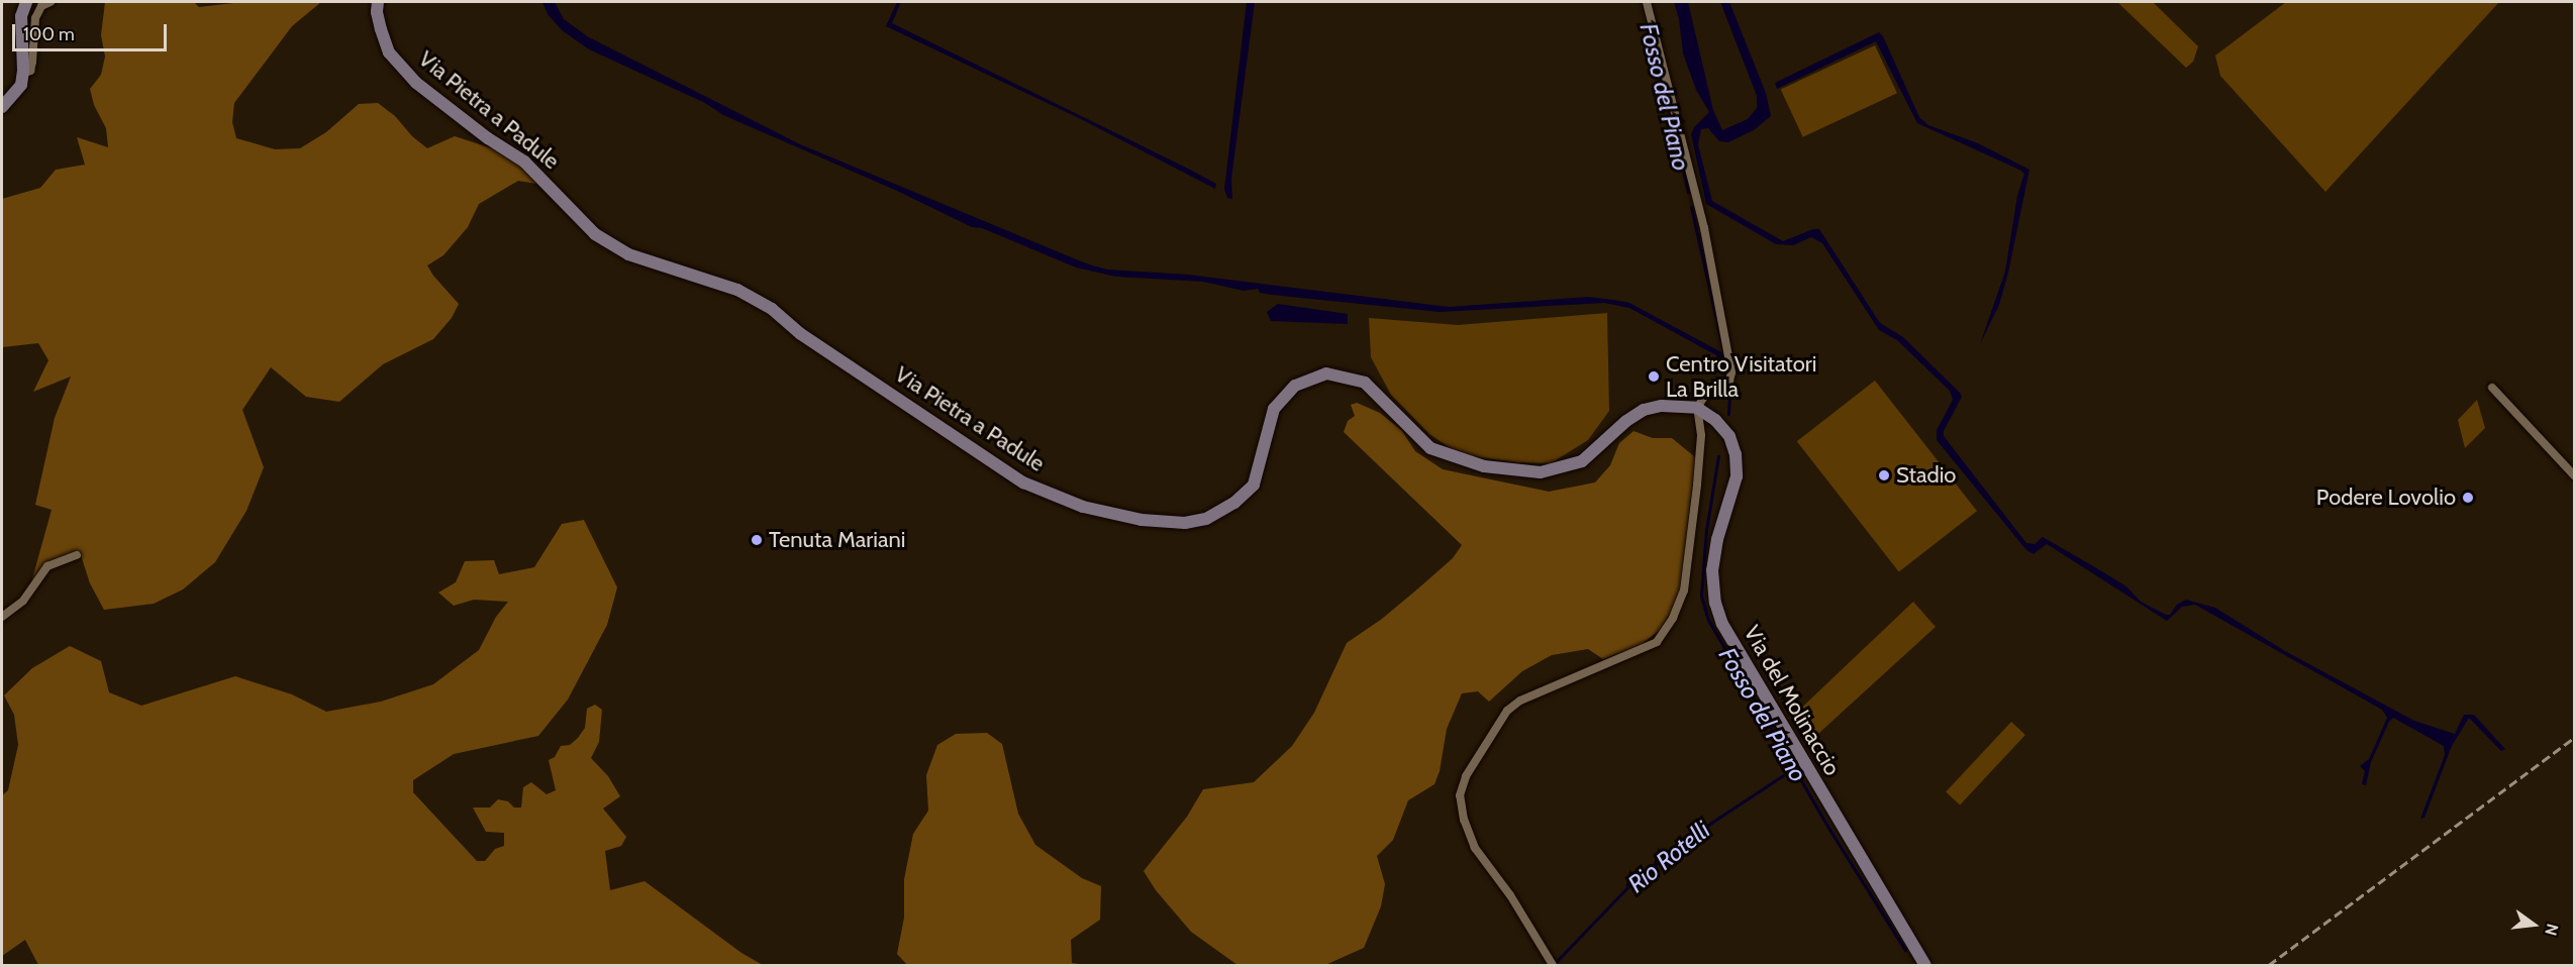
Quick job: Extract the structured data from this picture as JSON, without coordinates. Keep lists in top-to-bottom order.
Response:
{
  "streets": {
    "street": ["Via Pietra a Padule", "Via del Molinaccio"]
  },
  "crossings": [
    ["Via Pietra a Padule", "Via del Molinaccio"]
  ],
  "water": ["Fosso del Piano", "Rio Rotelli"],
  "places": [
    "Centro Visitatori La Brilla",
    "Stadio",
    "Podere Lovolio",
    "Tenuta Mariani"
  ],
  "scale_bar": "100 m",
  "north": "right"
}
